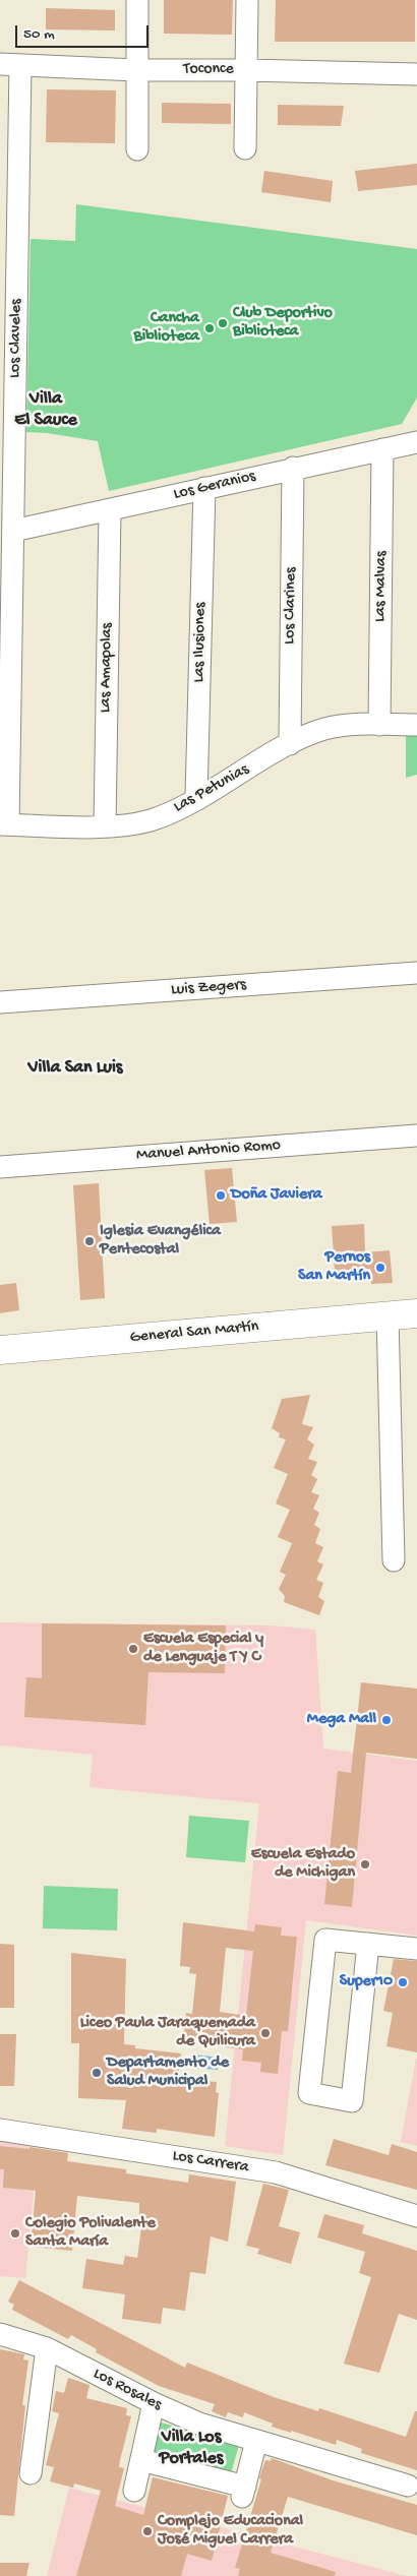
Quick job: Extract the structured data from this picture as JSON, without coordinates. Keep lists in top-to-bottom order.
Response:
{
  "streets": {
    "main road": ["General San Martín"],
    "street": [
      "Toconce",
      "Los Claveles",
      "Los Geranios",
      "Las Malvas",
      "Los Clarines",
      "Las Ilusiones",
      "Las Amapolas",
      "Las Petunias",
      "Luis Zegers",
      "Manuel Antonio Romo",
      "Los Carrera",
      "Los Rosales"
    ]
  },
  "crossings": [
    ["Toconce", "Los Claveles"],
    ["Los Claveles", "Los Geranios"],
    ["Los Claveles", "Las Petunias"],
    ["Los Geranios", "Las Malvas"],
    ["Los Geranios", "Los Clarines"],
    ["Los Geranios", "Las Ilusiones"],
    ["Los Geranios", "Las Amapolas"],
    ["Las Malvas", "Las Petunias"],
    ["Los Clarines", "Las Petunias"],
    ["Las Ilusiones", "Las Petunias"],
    ["Las Amapolas", "Las Petunias"]
  ],
  "districts": ["Villa El Sauce", "Villa San Luis", "Villa Los Portales"],
  "places": [
    "Club Deportivo Biblioteca",
    "Cancha Biblioteca",
    "Doña Javiera",
    "Iglesia Evangélica Pentecostal",
    "Pernos San Martín",
    "Escuela Especial y de Lenguaje T Y C",
    "Mega Mall",
    "Escuela Estado de Michigan",
    "Super10",
    "Liceo Paula Jaraquemada de Quilicura",
    "Departamento de Salud Municipal",
    "Colegio Polivalente Santa María",
    "Complejo Educacional José Miguel Carrera"
  ],
  "scale_bar": "50 m"
}
